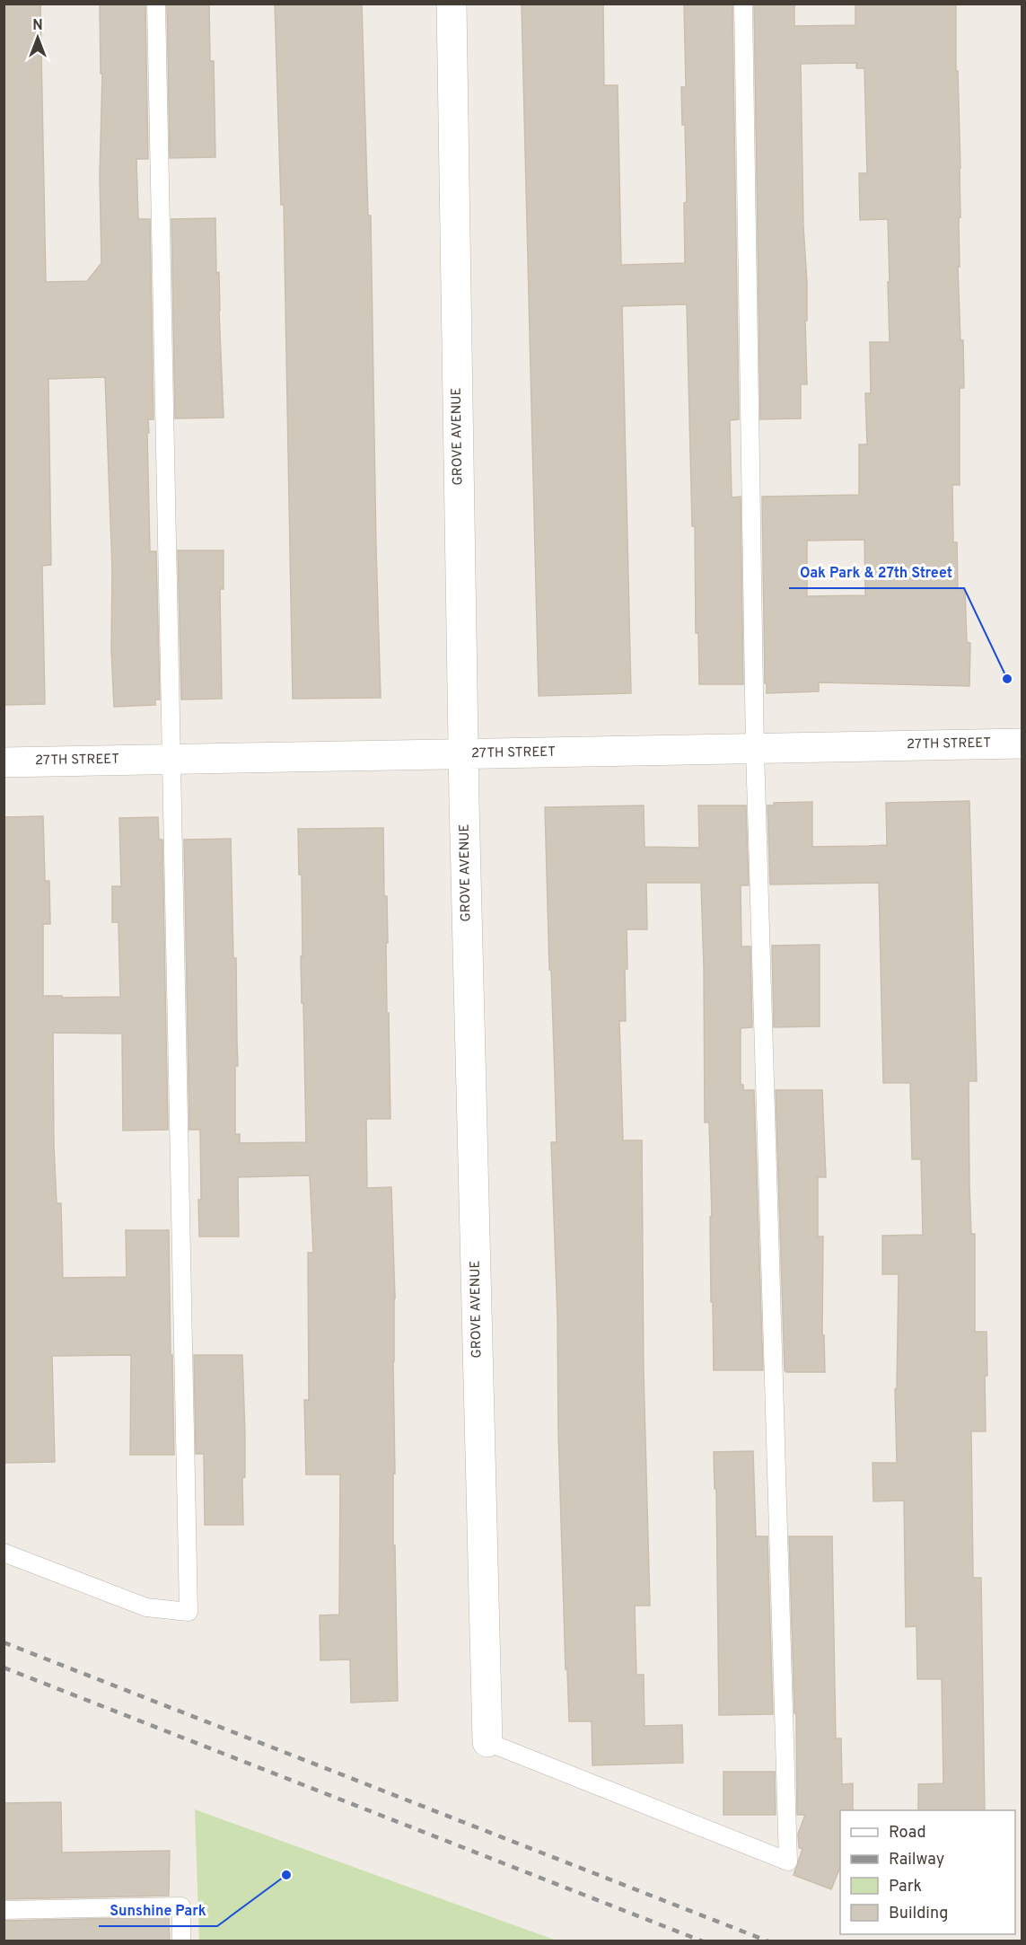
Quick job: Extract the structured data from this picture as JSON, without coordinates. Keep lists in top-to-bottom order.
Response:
{
  "streets": {
    "street": ["GROVE AVENUE", "27TH STREET"]
  },
  "crossings": [
    ["GROVE AVENUE", "27TH STREET"]
  ],
  "places": ["Oak Park & 27th Street", "Sunshine Park"],
  "legend": [
    "Road",
    "Railway",
    "Park",
    "Building"
  ],
  "north": "top"
}
